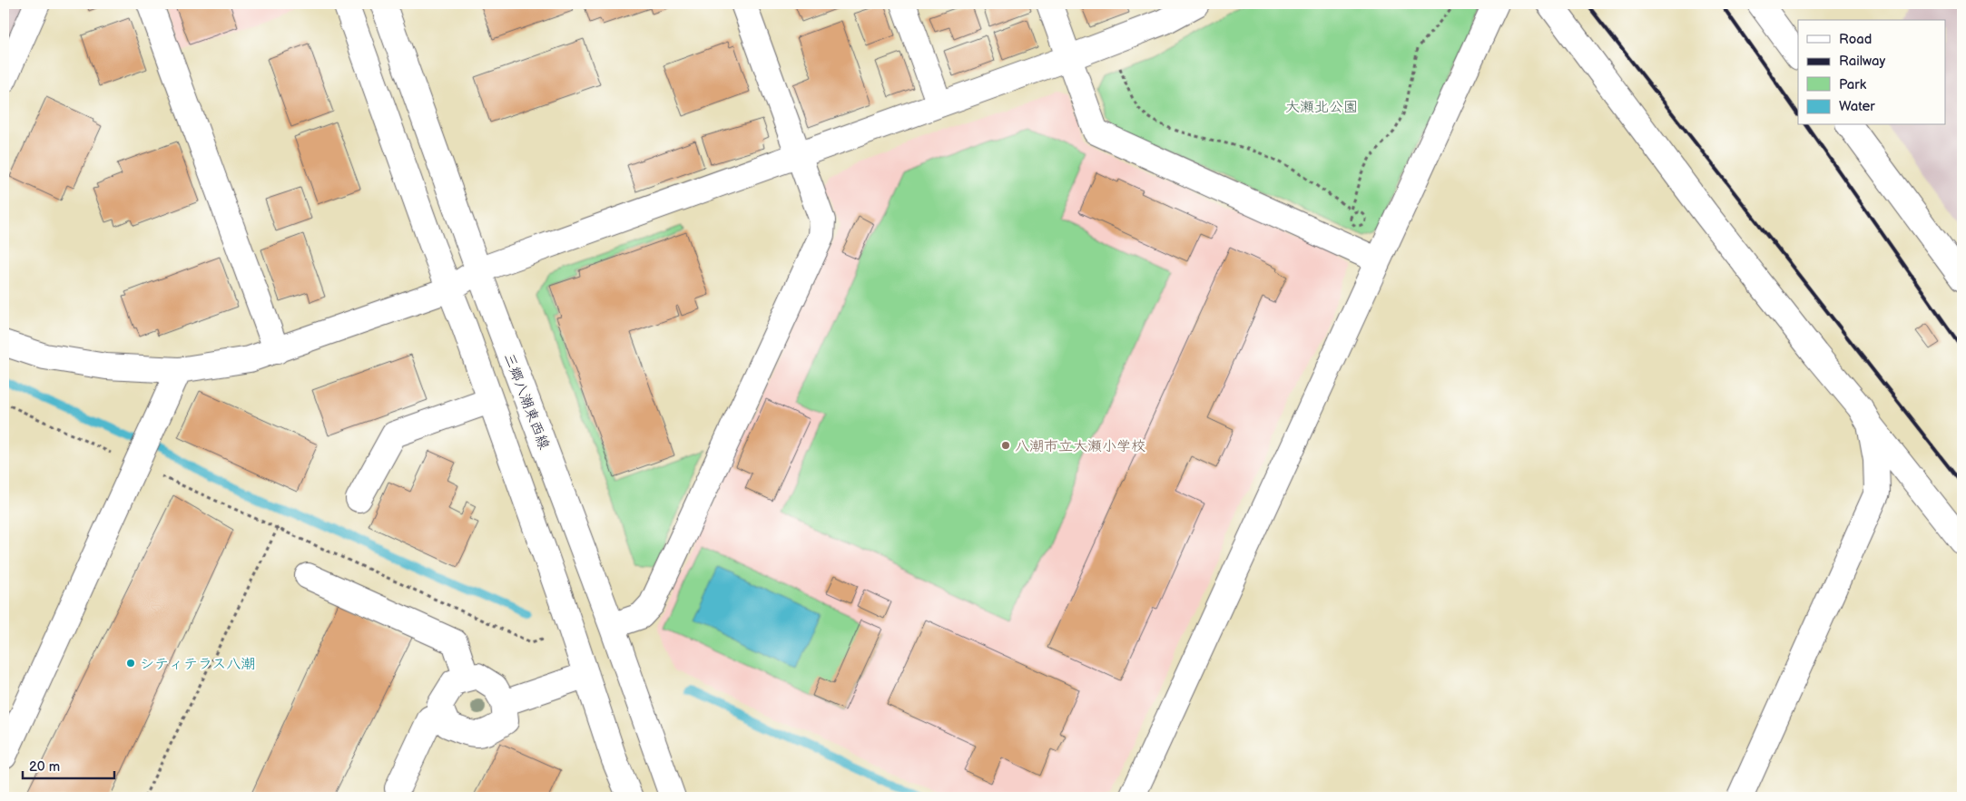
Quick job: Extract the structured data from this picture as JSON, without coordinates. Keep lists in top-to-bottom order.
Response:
{
  "streets": {
    "street": ["三郷八潮東西線"]
  },
  "parks": ["大瀬北公園"],
  "places": ["八潮市立大瀬小学校", "シティテラス八潮"],
  "legend": [
    "Road",
    "Railway",
    "Park",
    "Water"
  ],
  "scale_bar": "20 m"
}
